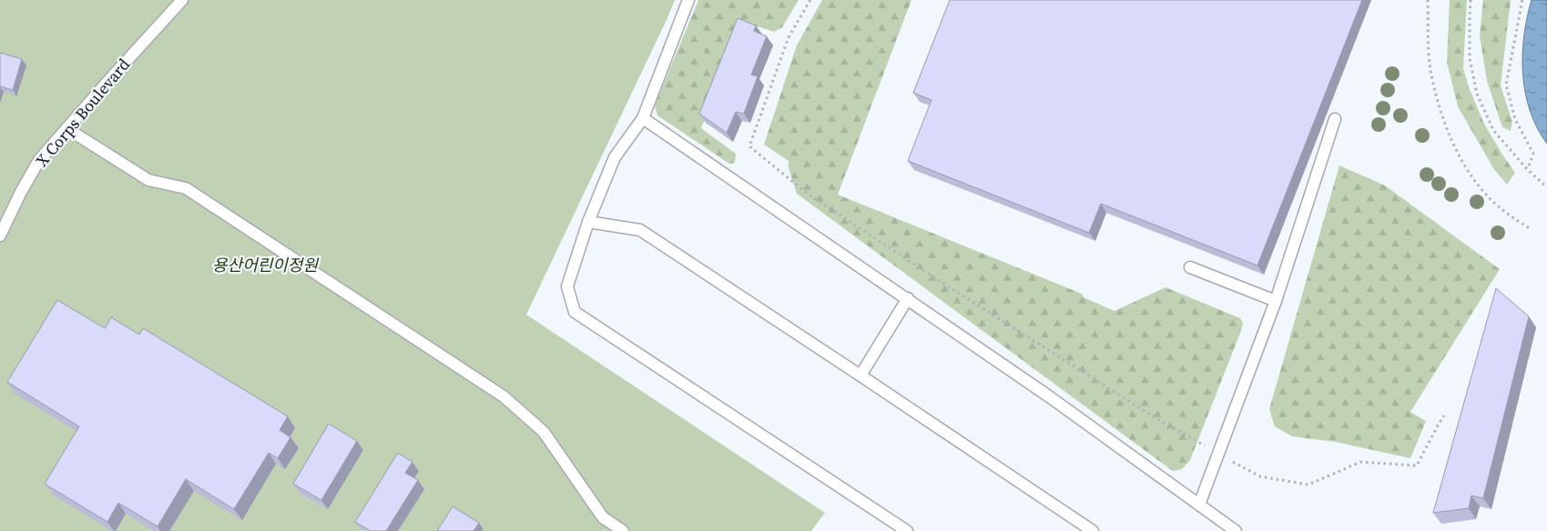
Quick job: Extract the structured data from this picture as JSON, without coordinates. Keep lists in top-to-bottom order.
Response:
{
  "streets": {
    "lane": ["X Corps Boulevard"]
  },
  "parks": ["용산어린이정원"]
}
